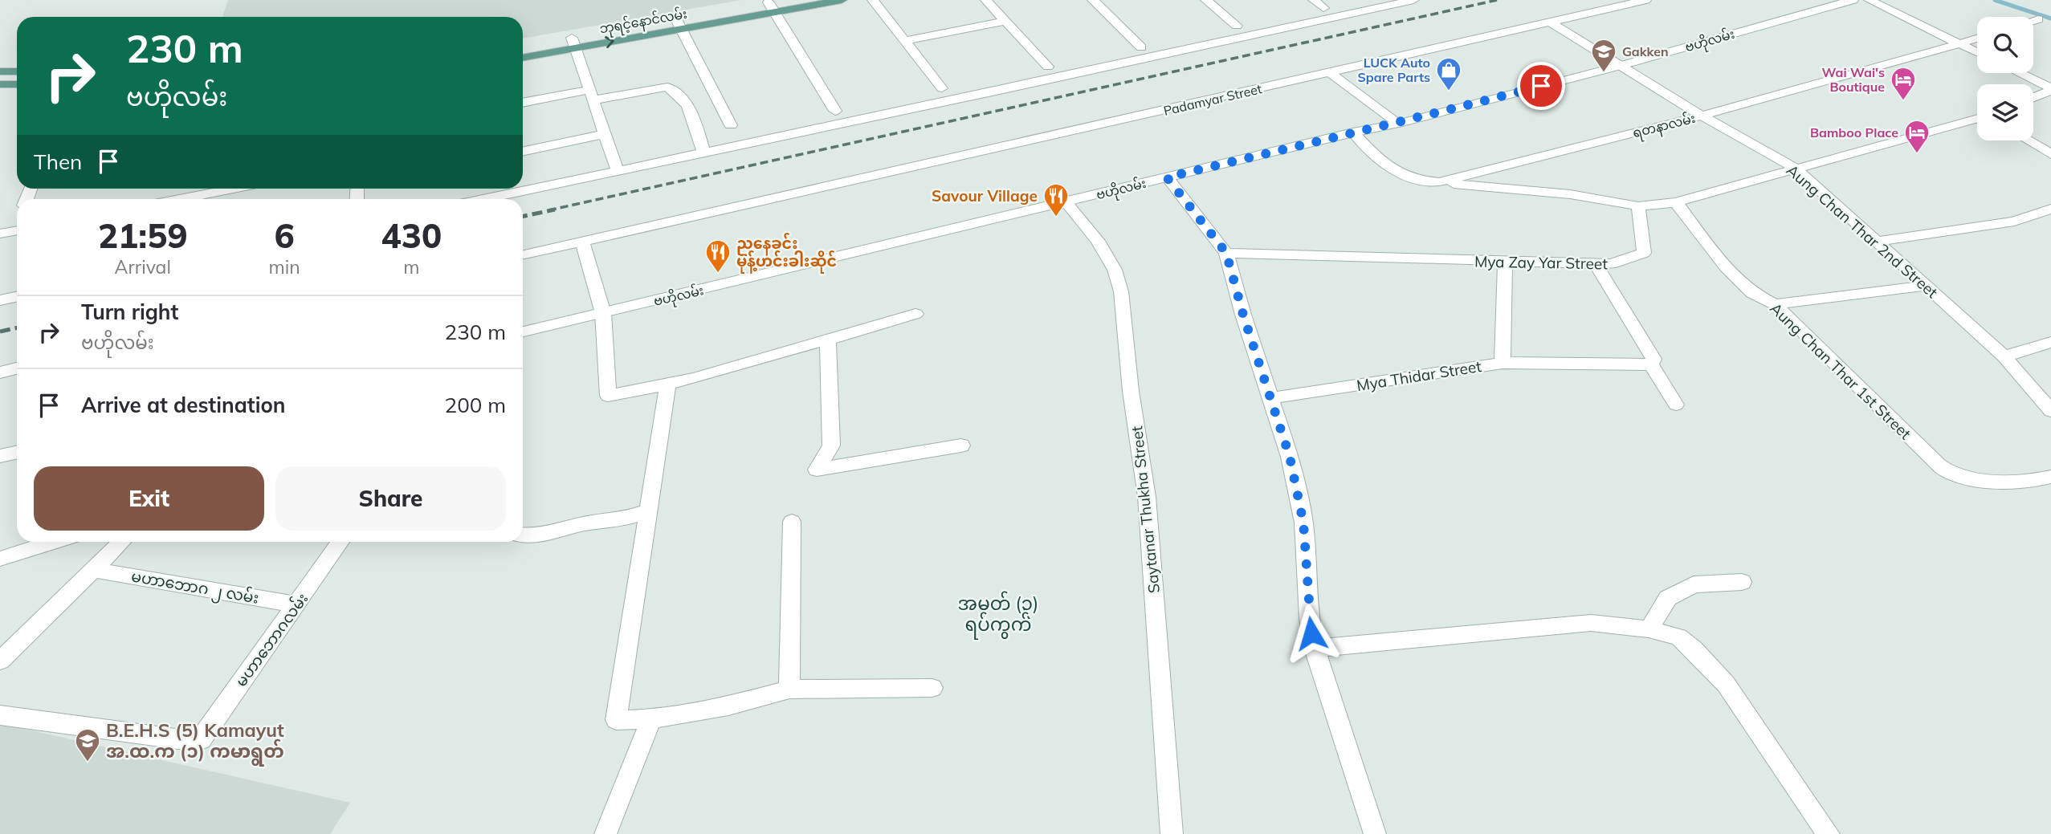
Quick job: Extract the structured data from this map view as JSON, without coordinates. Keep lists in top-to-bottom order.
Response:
{
  "streets": {
    "main road": ["ဘုရင့်နောင်လမ်း"],
    "street": [
      "ဗဟိုလမ်း",
      "Padamyar Street",
      "ရတနာလမ်း",
      "Aung Chan Thar 2nd Street",
      "Mya Zay Yar Street",
      "Aung Chan Thar 1st Street",
      "Mya Thidar Street",
      "Saytanar Thukha Street",
      "မဟာဘောဂ ၂ လမ်း",
      "မဟာဘောဂလမ်း"
    ]
  },
  "crossings": [
    ["ဗဟိုလမ်း", "ရတနာလမ်း"],
    ["ဗဟိုလမ်း", "Aung Chan Thar 2nd Street"],
    ["ဗဟိုလမ်း", "Saytanar Thukha Street"],
    ["Padamyar Street", "Aung Chan Thar 2nd Street"],
    ["ရတနာလမ်း", "Aung Chan Thar 2nd Street"],
    ["Mya Zay Yar Street", "Mya Thidar Street"],
    ["မဟာဘောဂ ၂ လမ်း", "မဟာဘောဂလမ်း"]
  ],
  "districts": ["အမှတ် (၃) ရပ်ကွက်"],
  "places": {
    "school or university": ["Gakken", "B.E.H.S (5) Kamayut အ.ထ.က (၁) ကမာရွတ်"],
    "shop": ["LUCK Auto Spare Parts"],
    "hotel": ["Wai Wai's Boutique", "Bamboo Place"],
    "restaurant": ["Savour Village", "ညနေခင်း မုန့်ဟင်းခါးဆိုင်"]
  },
  "page": {
    "turn": ["230 m", "ဗဟိုလမ်း"],
    "then": "Then",
    "eta": [
      "21:59",
      "Arrival",
      "6",
      "min",
      "430",
      "m"
    ],
    "list": [
      {
        "name": "Turn right",
        "note": "ဗဟိုလမ်း",
        "value": "230 m"
      },
      {
        "name": "Arrive at destination",
        "value": "200 m"
      }
    ],
    "buttons": ["Exit", "Share"]
  }
}
